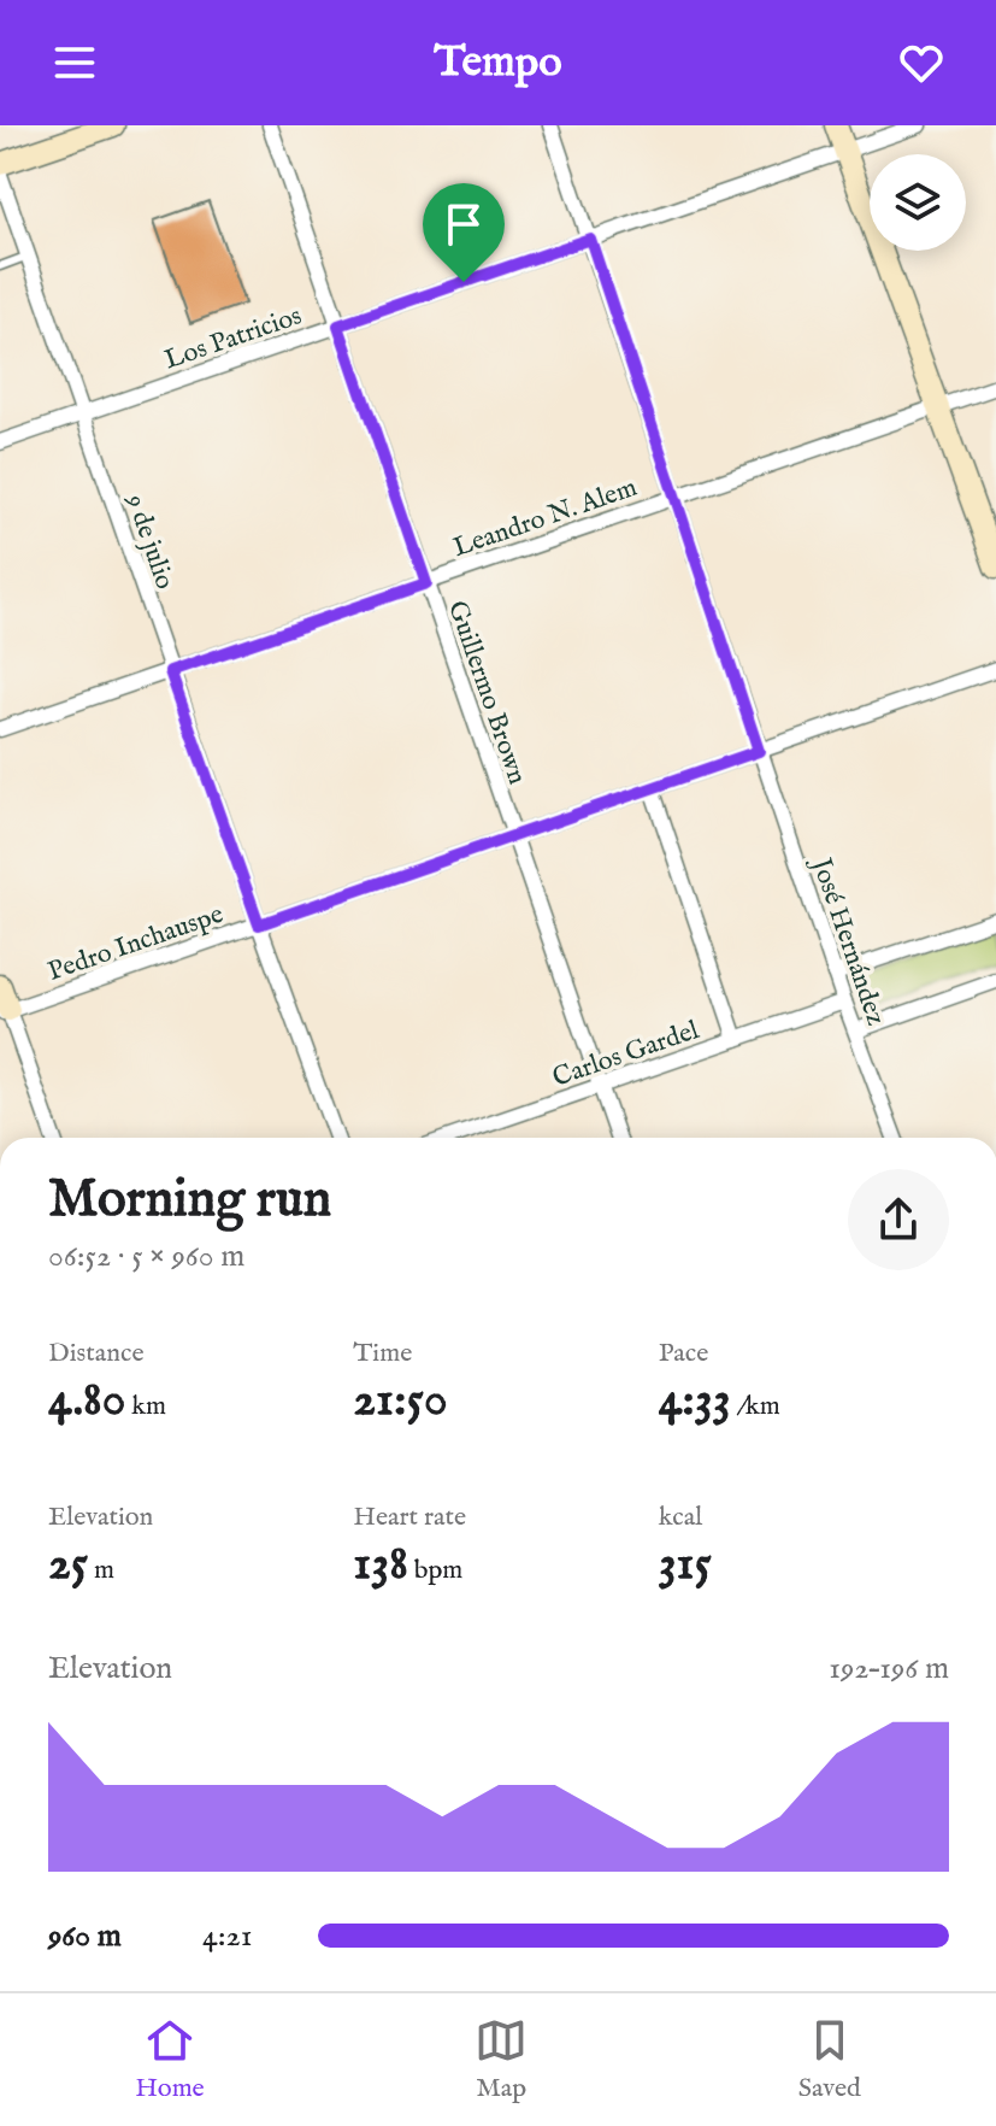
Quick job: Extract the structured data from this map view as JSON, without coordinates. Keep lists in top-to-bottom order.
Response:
{
  "streets": {
    "street": [
      "Los Patricios",
      "Leandro N. Alem",
      "9 de julio",
      "Guillermo Brown",
      "Pedro Inchauspe",
      "José Hernández",
      "Carlos Gardel"
    ]
  },
  "crossings": [
    ["Los Patricios", "9 de julio"],
    ["Los Patricios", "Guillermo Brown"],
    ["Los Patricios", "José Hernández"],
    ["Leandro N. Alem", "9 de julio"],
    ["Leandro N. Alem", "Guillermo Brown"],
    ["Leandro N. Alem", "José Hernández"],
    ["9 de julio", "Pedro Inchauspe"],
    ["Guillermo Brown", "Pedro Inchauspe"],
    ["Guillermo Brown", "Carlos Gardel"],
    ["Pedro Inchauspe", "José Hernández"],
    ["José Hernández", "Carlos Gardel"]
  ],
  "page": {
    "header": "Tempo",
    "heading": ["Morning run", "06:52 · 5 × 960 m"],
    "stats": [
      ["Distance", "4.80 km"],
      ["Time", "21:50"],
      ["Pace", "4:33 /km"],
      ["Elevation", "25 m"],
      ["Heart rate", "138 bpm"],
      ["kcal", "315"]
    ],
    "chart": ["Elevation", "192–196 m"],
    "list": [
      {
        "name": "960 m",
        "note": "4:21"
      }
    ],
    "tabs": ["Home", "Map", "Saved"]
  }
}
